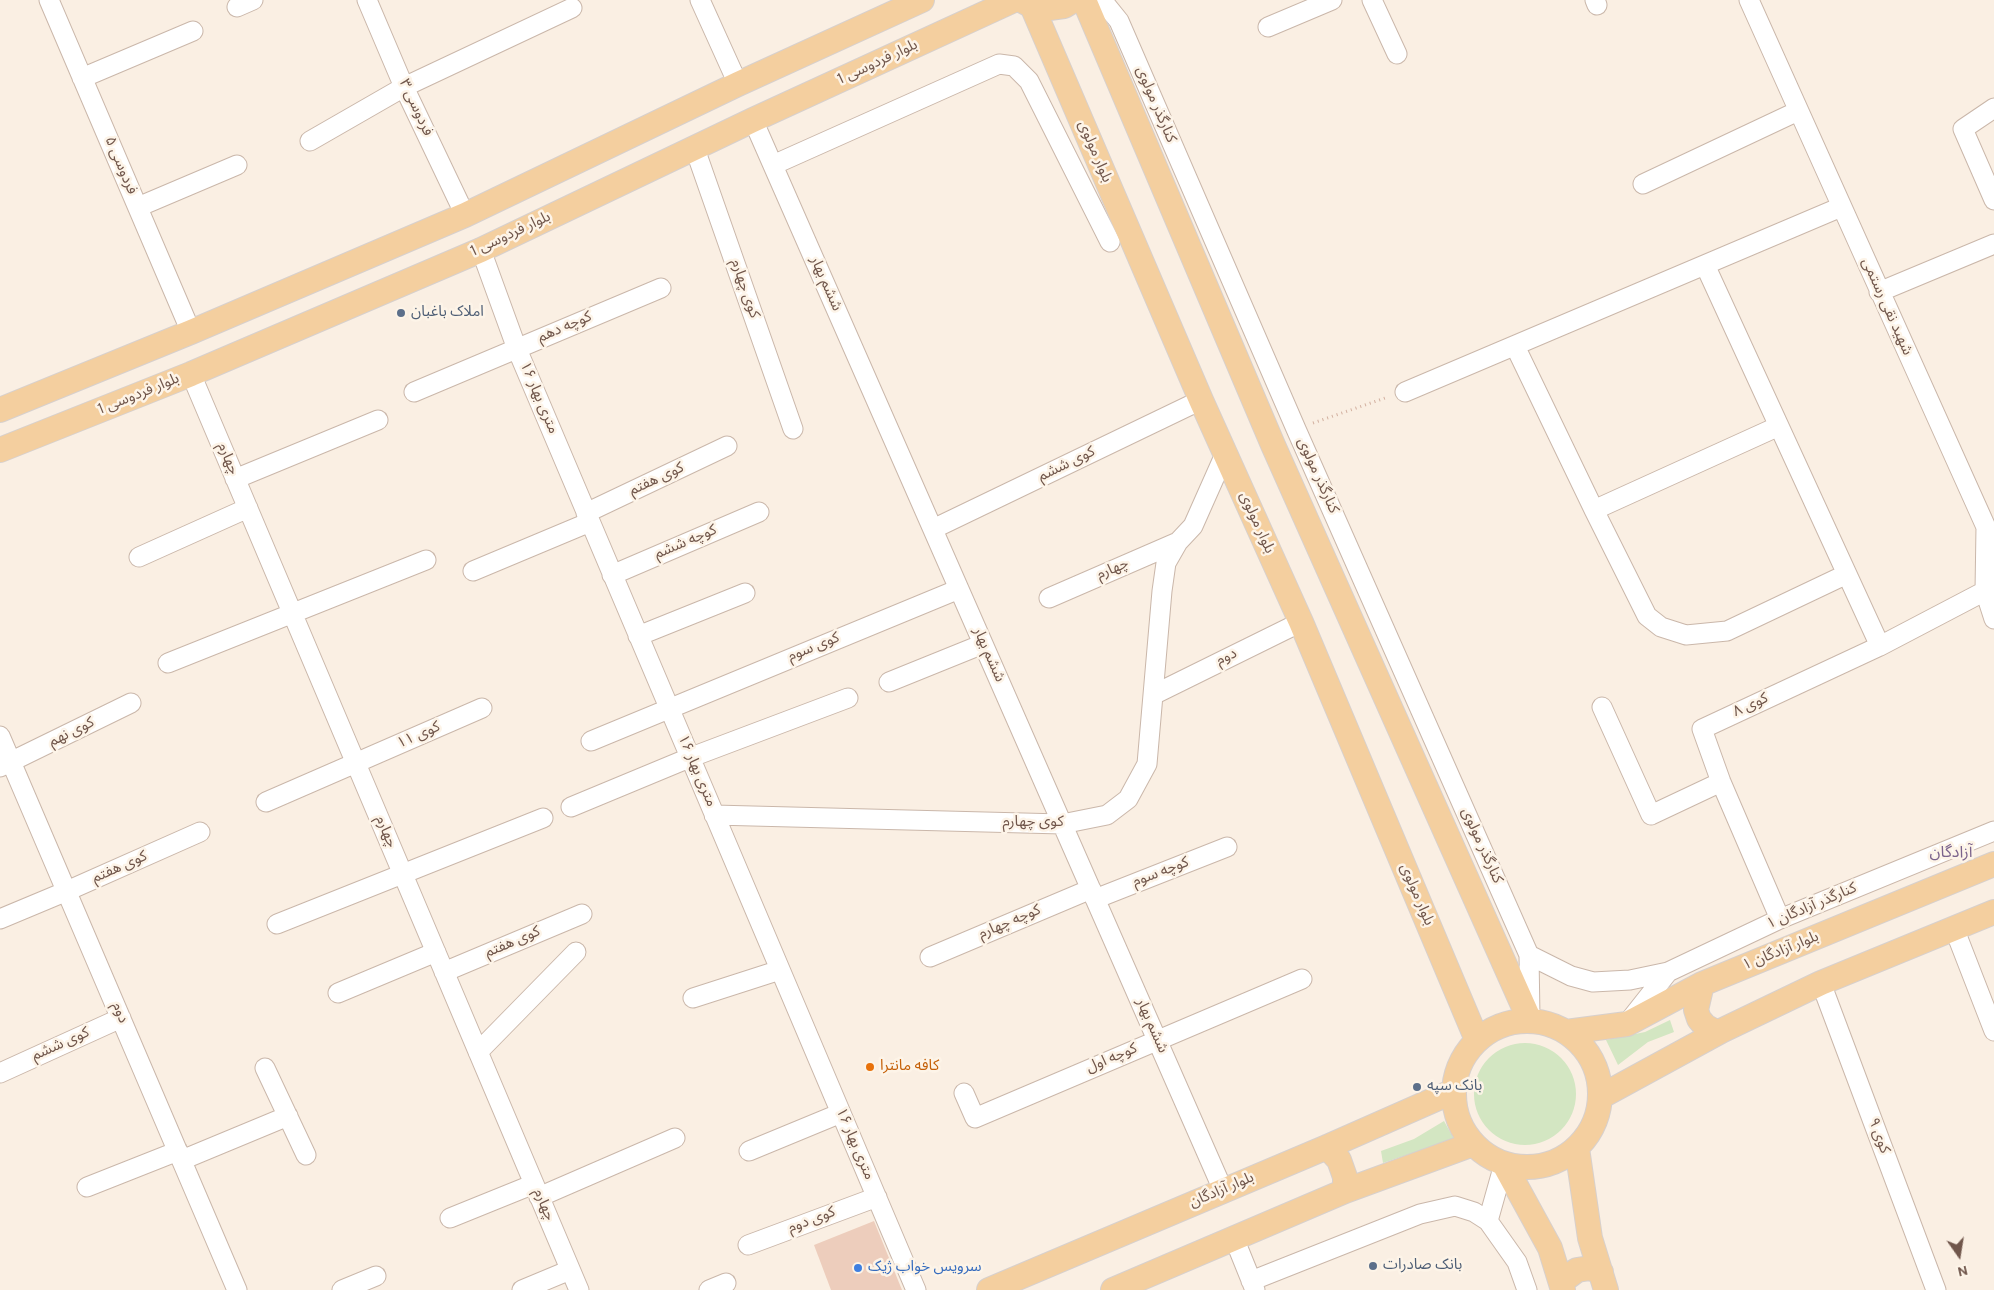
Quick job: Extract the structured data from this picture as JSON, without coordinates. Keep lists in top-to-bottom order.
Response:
{
  "streets": {
    "main road": [
      "بلوار فردوسی 1",
      "بلوار مولوی",
      "بلوار آزادگان ۱",
      "بلوار آزادگان"
    ],
    "street": [
      "کنارگذر مولوی",
      "فردوسی ۳",
      "فردوسی ۵",
      "ششم بهار",
      "کوی چهارم",
      "شهید نقی رستمی",
      "کوچه دهم",
      "۱۶ متری بهار",
      "چهارم",
      "کوی ششم",
      "کوی هفتم",
      "کوچه ششم",
      "کوی سوم",
      "دوم",
      "کوی ۸",
      "کوی نهم",
      "کوی ۱۱",
      "کوچه سوم",
      "کنارگذر آزادگان ۱",
      "کوچه چهارم",
      "کوچه اول",
      "کوی ۹",
      "کوی دوم"
    ]
  },
  "crossings": [
    ["بلوار فردوسی 1", "بلوار مولوی"],
    ["بلوار فردوسی 1", "ششم بهار"],
    ["بلوار فردوسی 1", "کوی چهارم"],
    ["بلوار فردوسی 1", "۱۶ متری بهار"],
    ["بلوار فردوسی 1", "چهارم"],
    ["کنارگذر مولوی", "بلوار مولوی"],
    ["کنارگذر مولوی", "کنارگذر آزادگان ۱"],
    ["کنارگذر مولوی", "بلوار آزادگان ۱"],
    ["کنارگذر مولوی", "بلوار آزادگان"],
    ["بلوار مولوی", "کوی چهارم"],
    ["بلوار مولوی", "کوی ششم"],
    ["بلوار مولوی", "دوم"],
    ["بلوار مولوی", "بلوار آزادگان ۱"],
    ["بلوار مولوی", "بلوار آزادگان"],
    ["ششم بهار", "کوی چهارم"],
    ["ششم بهار", "کوی ششم"],
    ["ششم بهار", "کوی سوم"],
    ["ششم بهار", "کوچه سوم"],
    ["ششم بهار", "کوچه چهارم"],
    ["ششم بهار", "کوچه اول"],
    ["ششم بهار", "بلوار آزادگان"],
    ["کوی چهارم", "۱۶ متری بهار"],
    ["کوی چهارم", "چهارم"],
    ["کوی چهارم", "دوم"],
    ["شهید نقی رستمی", "کوی ۸"],
    ["کوچه دهم", "۱۶ متری بهار"],
    ["۱۶ متری بهار", "کوی هفتم"],
    ["۱۶ متری بهار", "کوچه ششم"],
    ["۱۶ متری بهار", "کوی سوم"],
    ["۱۶ متری بهار", "کوی دوم"],
    ["چهارم", "کوی هفتم"],
    ["چهارم", "کوی ۱۱"],
    ["کوی ششم", "دوم"],
    ["کوی هفتم", "دوم"],
    ["دوم", "کوی نهم"],
    ["کوی ۸", "کنارگذر آزادگان ۱"],
    ["کوچه سوم", "کوچه چهارم"],
    ["بلوار آزادگان ۱", "بلوار آزادگان"]
  ],
  "districts": ["آزادگان"],
  "places": [
    "املاک باغبان",
    "کافه مانترا",
    "بانک سپه",
    "بانک صادرات",
    "سرویس خواب ژیک"
  ],
  "north": "bottom"
}
